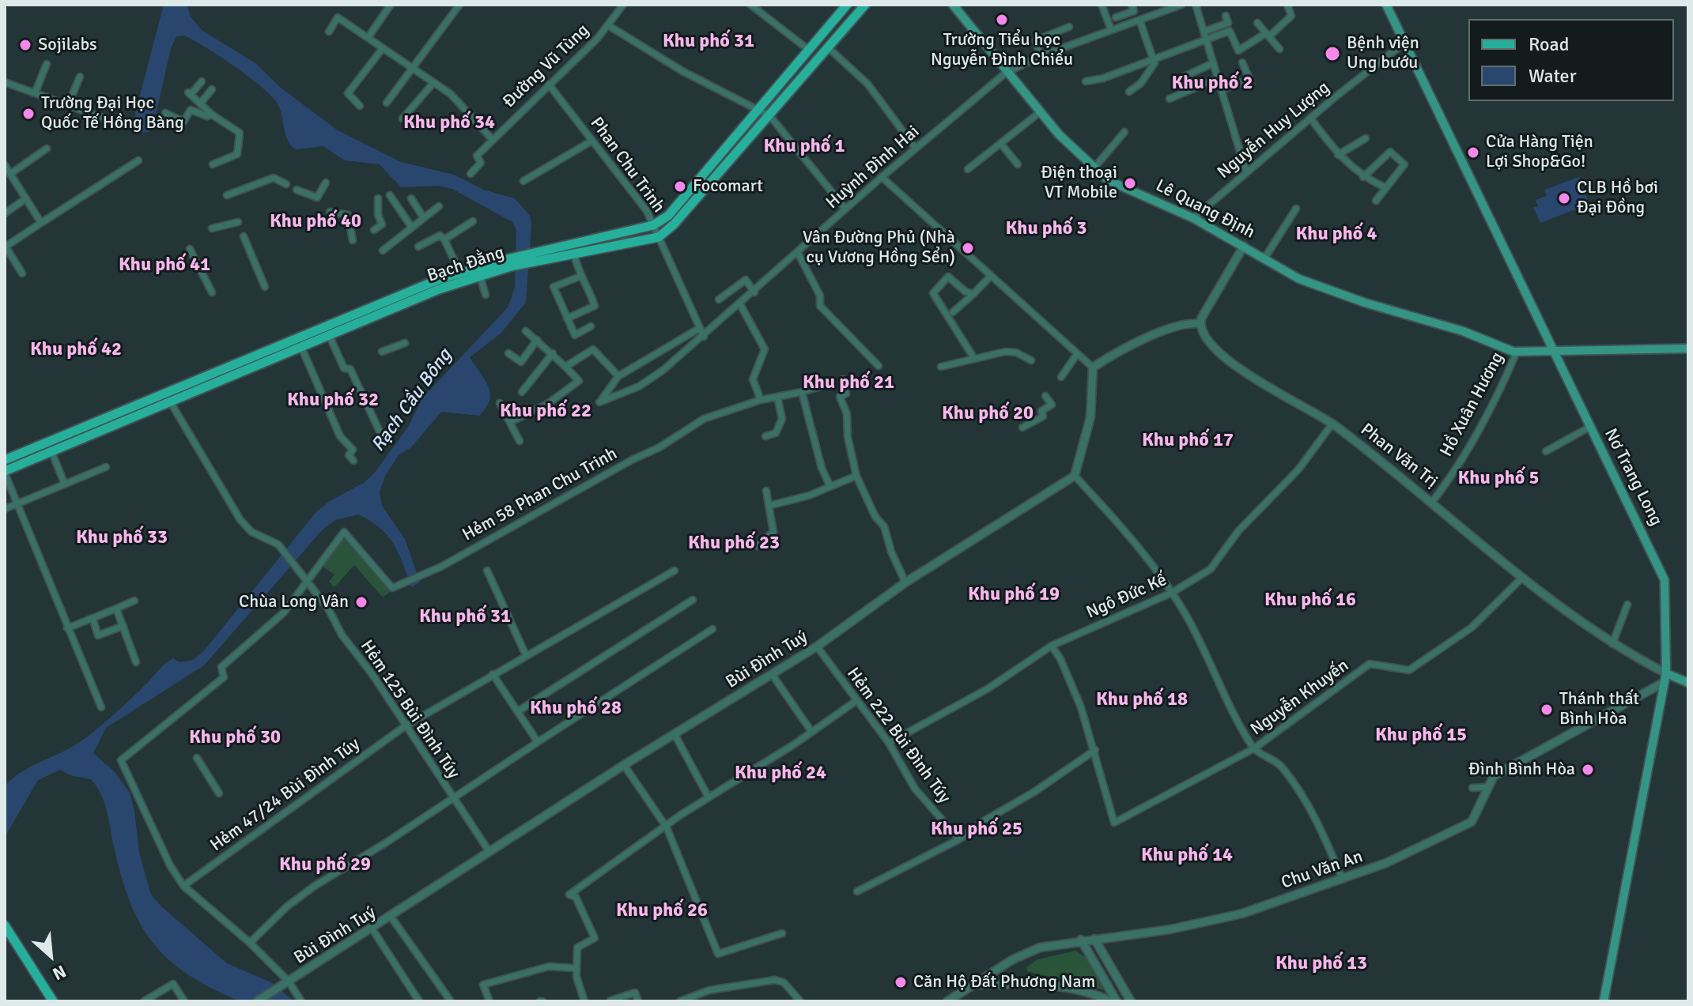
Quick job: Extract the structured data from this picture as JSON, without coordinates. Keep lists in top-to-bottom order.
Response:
{
  "streets": {
    "main road": [
      "Lê Quang Định",
      "Bạch Đằng",
      "Phan Văn Trị",
      "Nơ Trang Long"
    ],
    "street": [
      "Đường Vũ Tùng",
      "Nguyễn Huy Lượng",
      "Phan Chu Trinh",
      "Huỳnh Đình Hai",
      "Hồ Xuân Hương",
      "Hẻm 58 Phan Chu Trinh",
      "Ngô Đức Kế",
      "Bùi Đình Tuý",
      "Nguyễn Khuyến",
      "Hẻm 125 Bùi Đình Túy",
      "Hẻm 222 Bùi Đình Túy",
      "Hẻm 47/24 Bùi Đình Túy",
      "Chu Văn An"
    ]
  },
  "crossings": [
    ["Đường Vũ Tùng", "Phan Chu Trinh"],
    ["Nguyễn Huy Lượng", "Lê Quang Định"],
    ["Nguyễn Huy Lượng", "Nơ Trang Long"],
    ["Phan Chu Trinh", "Huỳnh Đình Hai"],
    ["Phan Chu Trinh", "Bạch Đằng"],
    ["Huỳnh Đình Hai", "Lê Quang Định"],
    ["Lê Quang Định", "Hồ Xuân Hương"],
    ["Lê Quang Định", "Nơ Trang Long"],
    ["Bạch Đằng", "Hẻm 125 Bùi Đình Túy"],
    ["Hồ Xuân Hương", "Phan Văn Trị"],
    ["Phan Văn Trị", "Nơ Trang Long"],
    ["Phan Văn Trị", "Ngô Đức Kế"],
    ["Phan Văn Trị", "Nguyễn Khuyến"],
    ["Nơ Trang Long", "Chu Văn An"],
    ["Hẻm 58 Phan Chu Trinh", "Hẻm 125 Bùi Đình Túy"],
    ["Ngô Đức Kế", "Hẻm 222 Bùi Đình Túy"],
    ["Bùi Đình Tuý", "Hẻm 125 Bùi Đình Túy"],
    ["Bùi Đình Tuý", "Hẻm 222 Bùi Đình Túy"],
    ["Hẻm 125 Bùi Đình Túy", "Hẻm 47/24 Bùi Đình Túy"]
  ],
  "districts": [
    "Khu phố 31",
    "Khu phố 2",
    "Khu phố 34",
    "Khu phố 1",
    "Khu phố 40",
    "Khu phố 3",
    "Khu phố 4",
    "Khu phố 41",
    "Khu phố 42",
    "Khu phố 21",
    "Khu phố 32",
    "Khu phố 22",
    "Khu phố 20",
    "Khu phố 17",
    "Khu phố 5",
    "Khu phố 33",
    "Khu phố 23",
    "Khu phố 19",
    "Khu phố 16",
    "Khu phố 31",
    "Khu phố 18",
    "Khu phố 28",
    "Khu phố 15",
    "Khu phố 30",
    "Khu phố 24",
    "Khu phố 25",
    "Khu phố 14",
    "Khu phố 29",
    "Khu phố 26",
    "Khu phố 13"
  ],
  "water": ["Rạch Cầu Bông"],
  "places": [
    "Trường Tiểu học Nguyễn Đình Chiểu",
    "Sojilabs",
    "Bệnh viện Ung bướu",
    "Trường Đại Học Quốc Tế Hồng Bàng",
    "Cửa Hàng Tiện Lợi Shop&Go!",
    "Điện thoại VT Mobile",
    "Focomart",
    "CLB Hồ bơi Đại Đồng",
    "Vân Đường Phủ (Nhà cụ Vương Hồng Sển)",
    "Chùa Long Vân",
    "Thánh thất Bình Hòa",
    "Đình Bình Hòa",
    "Căn Hộ Đất Phương Nam"
  ],
  "legend": ["Road", "Water"],
  "north": "bottom right"
}
